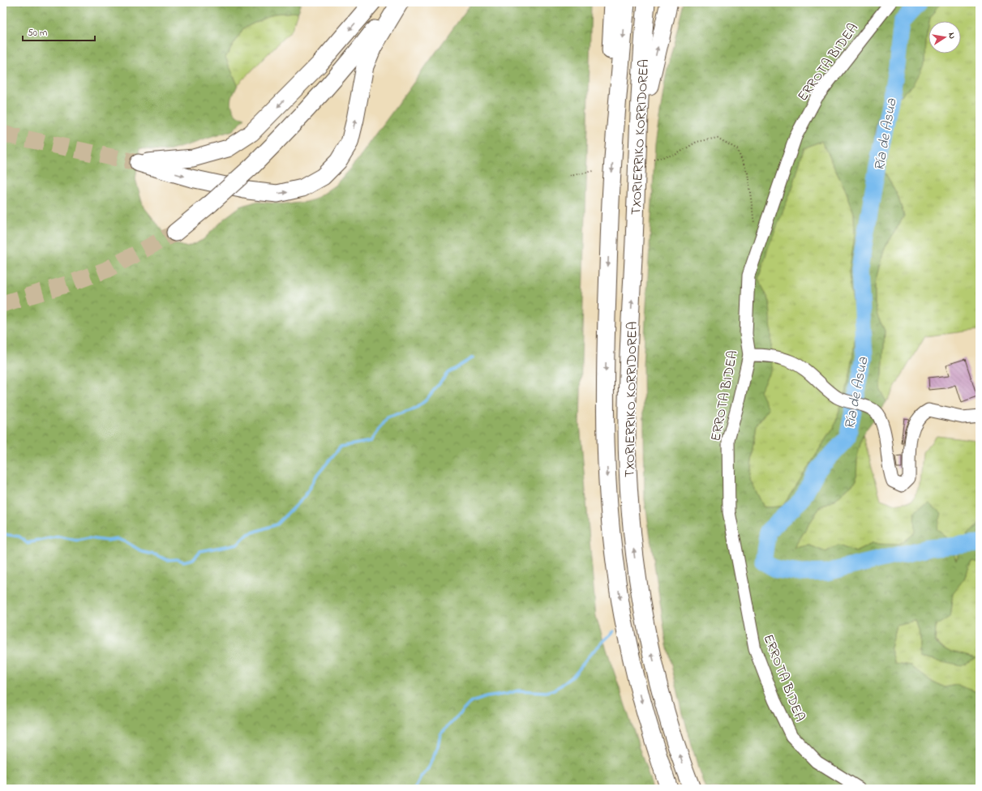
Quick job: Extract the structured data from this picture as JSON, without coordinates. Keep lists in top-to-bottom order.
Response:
{
  "streets": {
    "highway": ["TXORIERRIKO KORRIDOREA"],
    "street": ["ERROTA BIDEA"]
  },
  "water": ["Ría de Asua"],
  "scale_bar": "50 m",
  "north": "right"
}
